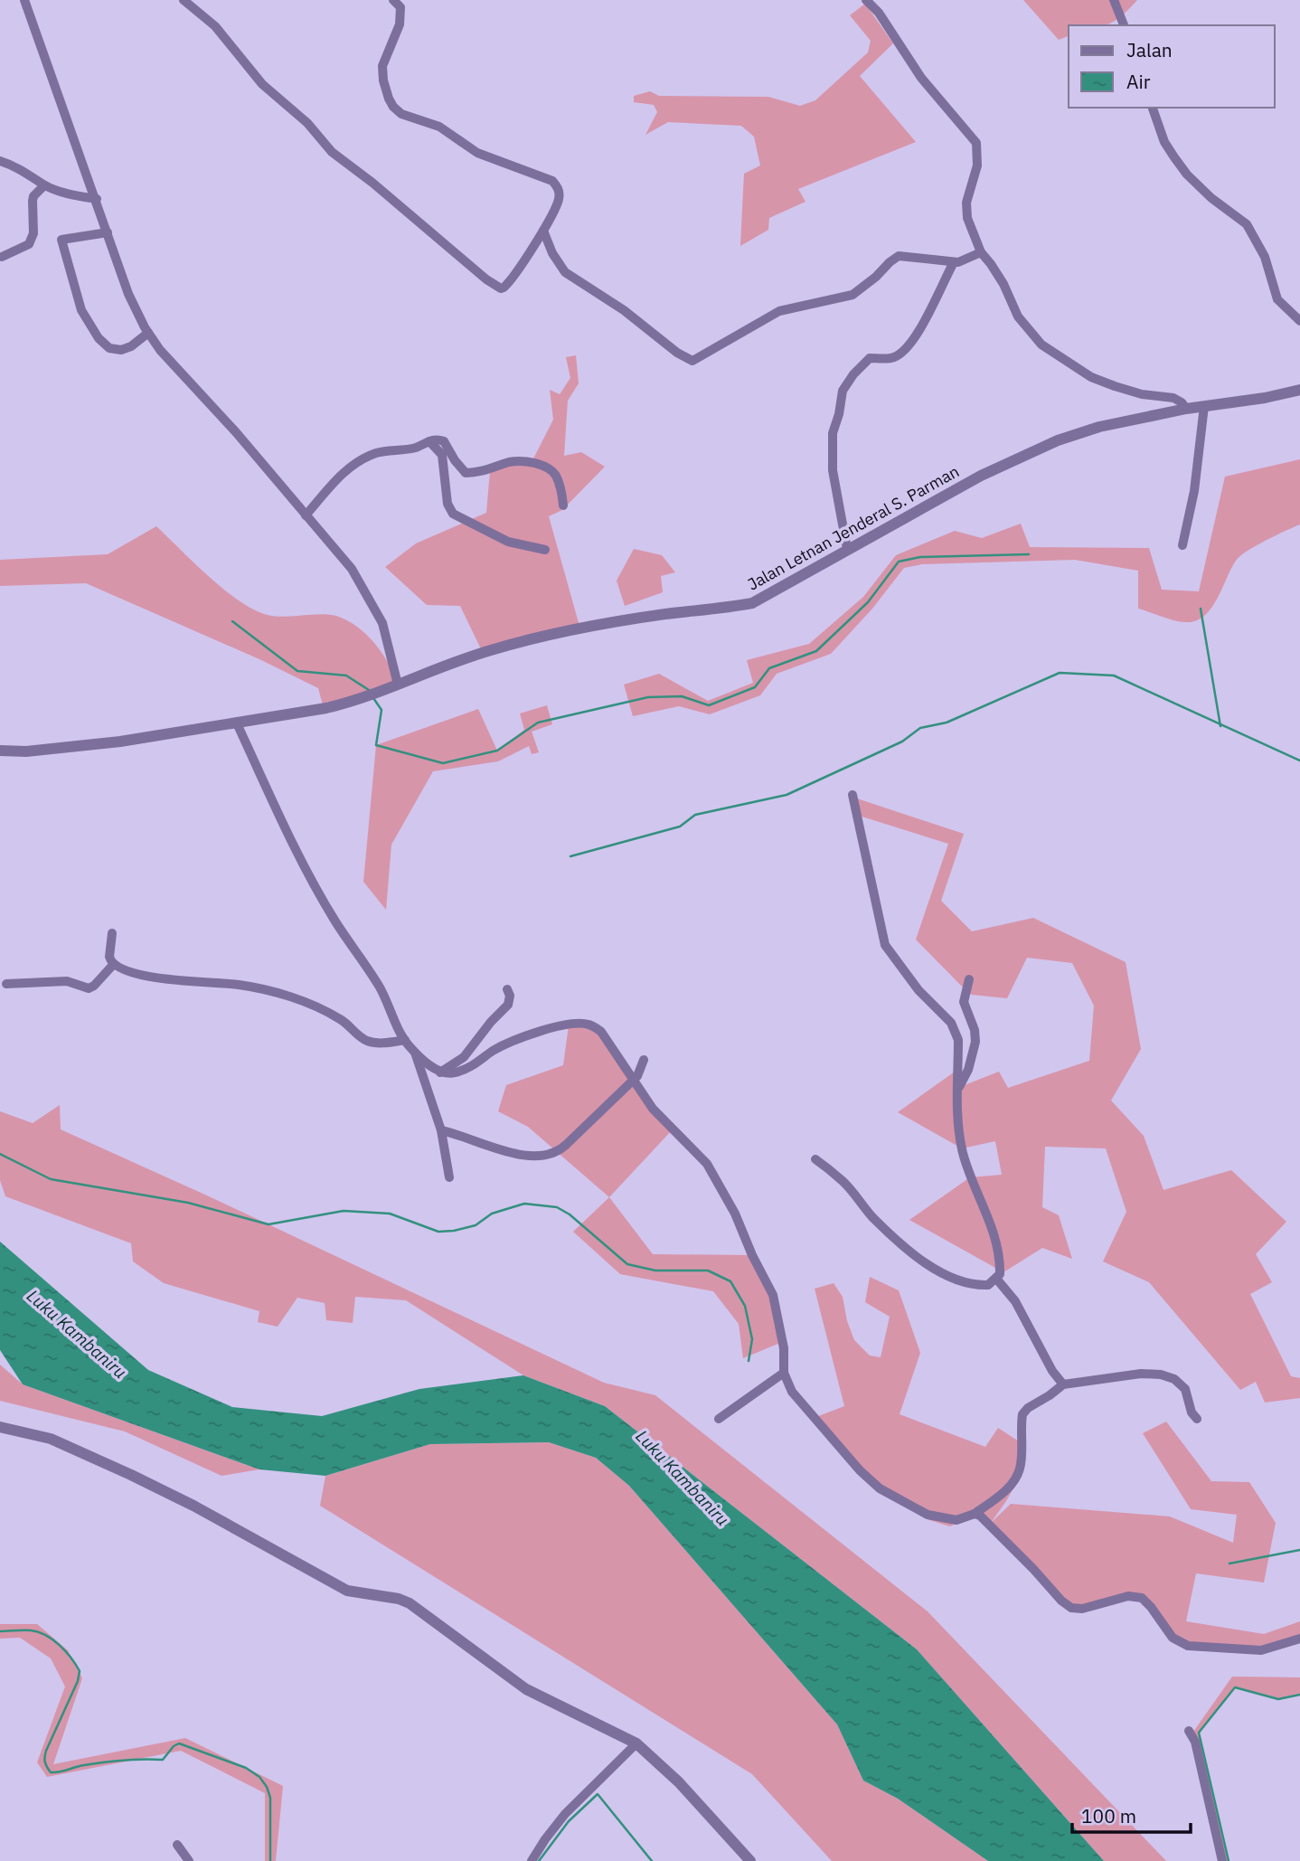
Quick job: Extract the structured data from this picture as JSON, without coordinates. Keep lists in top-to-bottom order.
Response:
{
  "streets": {
    "street": ["Jalan Letnan Jenderal S. Parman"]
  },
  "water": ["Luku Kambaniru"],
  "legend": ["Jalan", "Air"],
  "scale_bar": "100 m"
}
